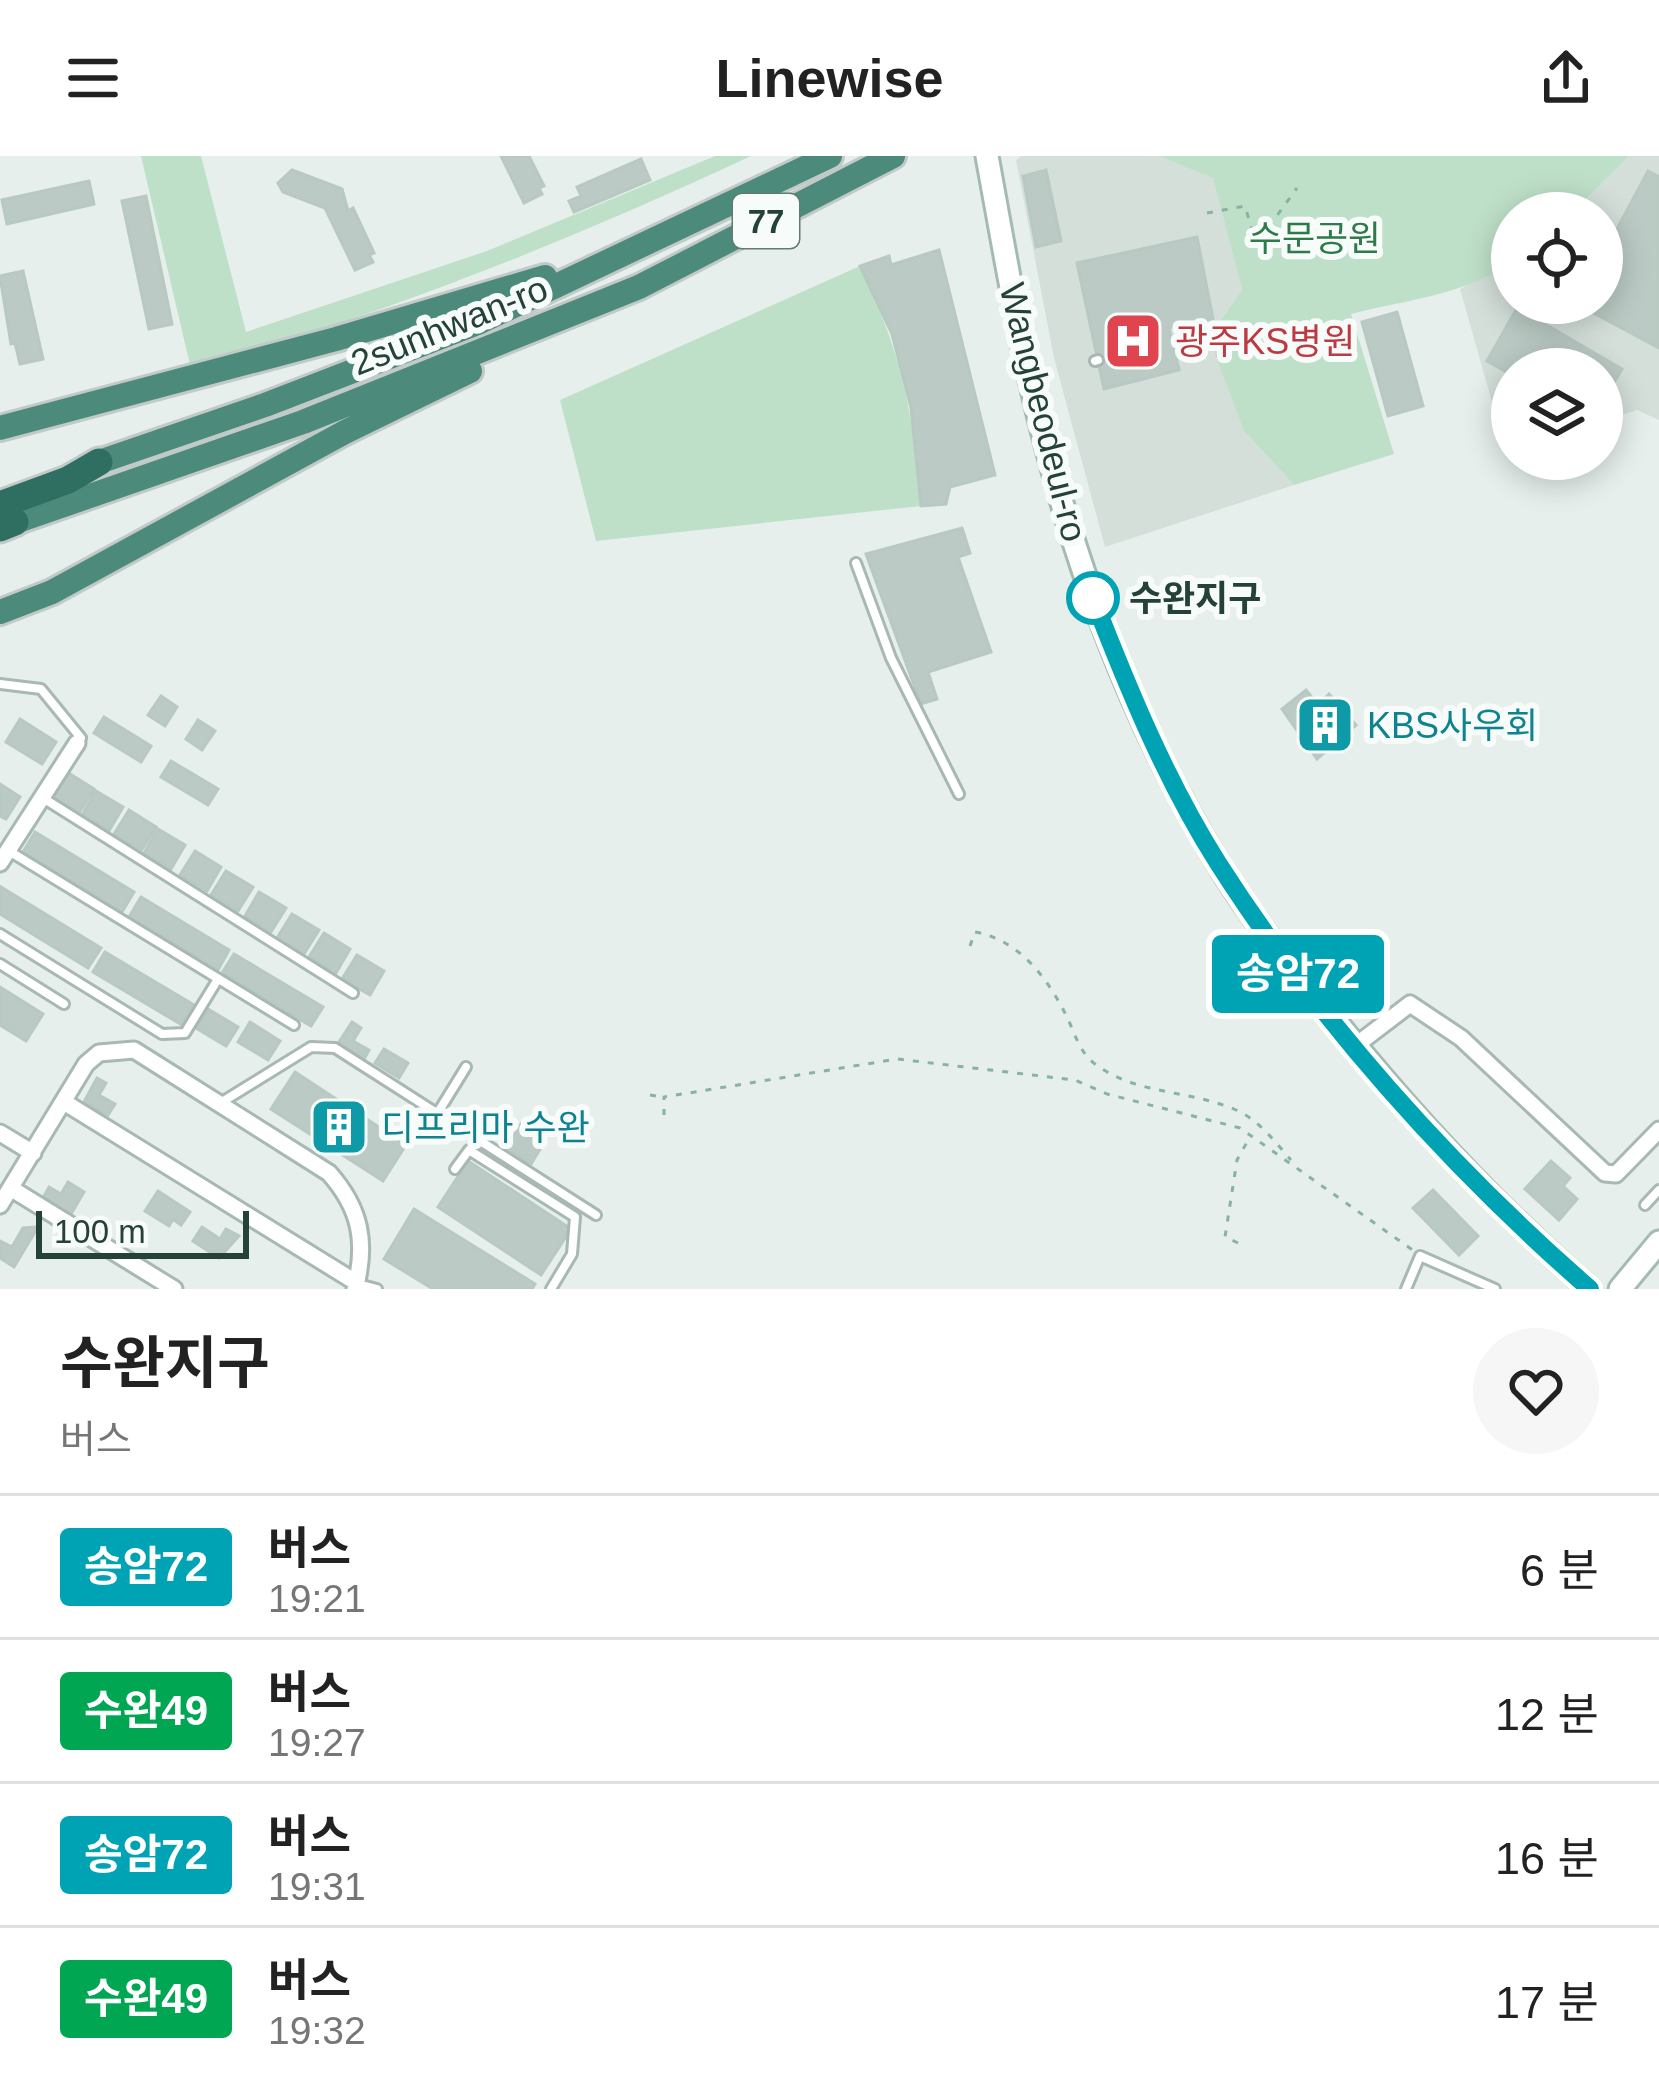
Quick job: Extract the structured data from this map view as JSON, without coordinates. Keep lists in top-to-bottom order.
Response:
{
  "streets": {
    "highway": ["77", "2sunhwan-ro"],
    "main road": ["Wangbeodeul-ro"]
  },
  "parks": ["수문공원"],
  "places": {
    "hospital": ["광주KS병원"],
    "other": ["수완지구"],
    "building": ["KBS사우회", "디프리마 수완"]
  },
  "lines": ["bus line 송암72"],
  "scale_bar": "100 m",
  "page": {
    "header": "Linewise",
    "on_map": "송암72",
    "scale": "100 m",
    "heading": ["수완지구", "버스"],
    "list": [
      {
        "mark": "송암72",
        "name": "버스",
        "note": "19:21",
        "value": "6 분"
      },
      {
        "mark": "수완49",
        "name": "버스",
        "note": "19:27",
        "value": "12 분"
      },
      {
        "mark": "송암72",
        "name": "버스",
        "note": "19:31",
        "value": "16 분"
      },
      {
        "mark": "수완49",
        "name": "버스",
        "note": "19:32",
        "value": "17 분"
      }
    ]
  }
}
